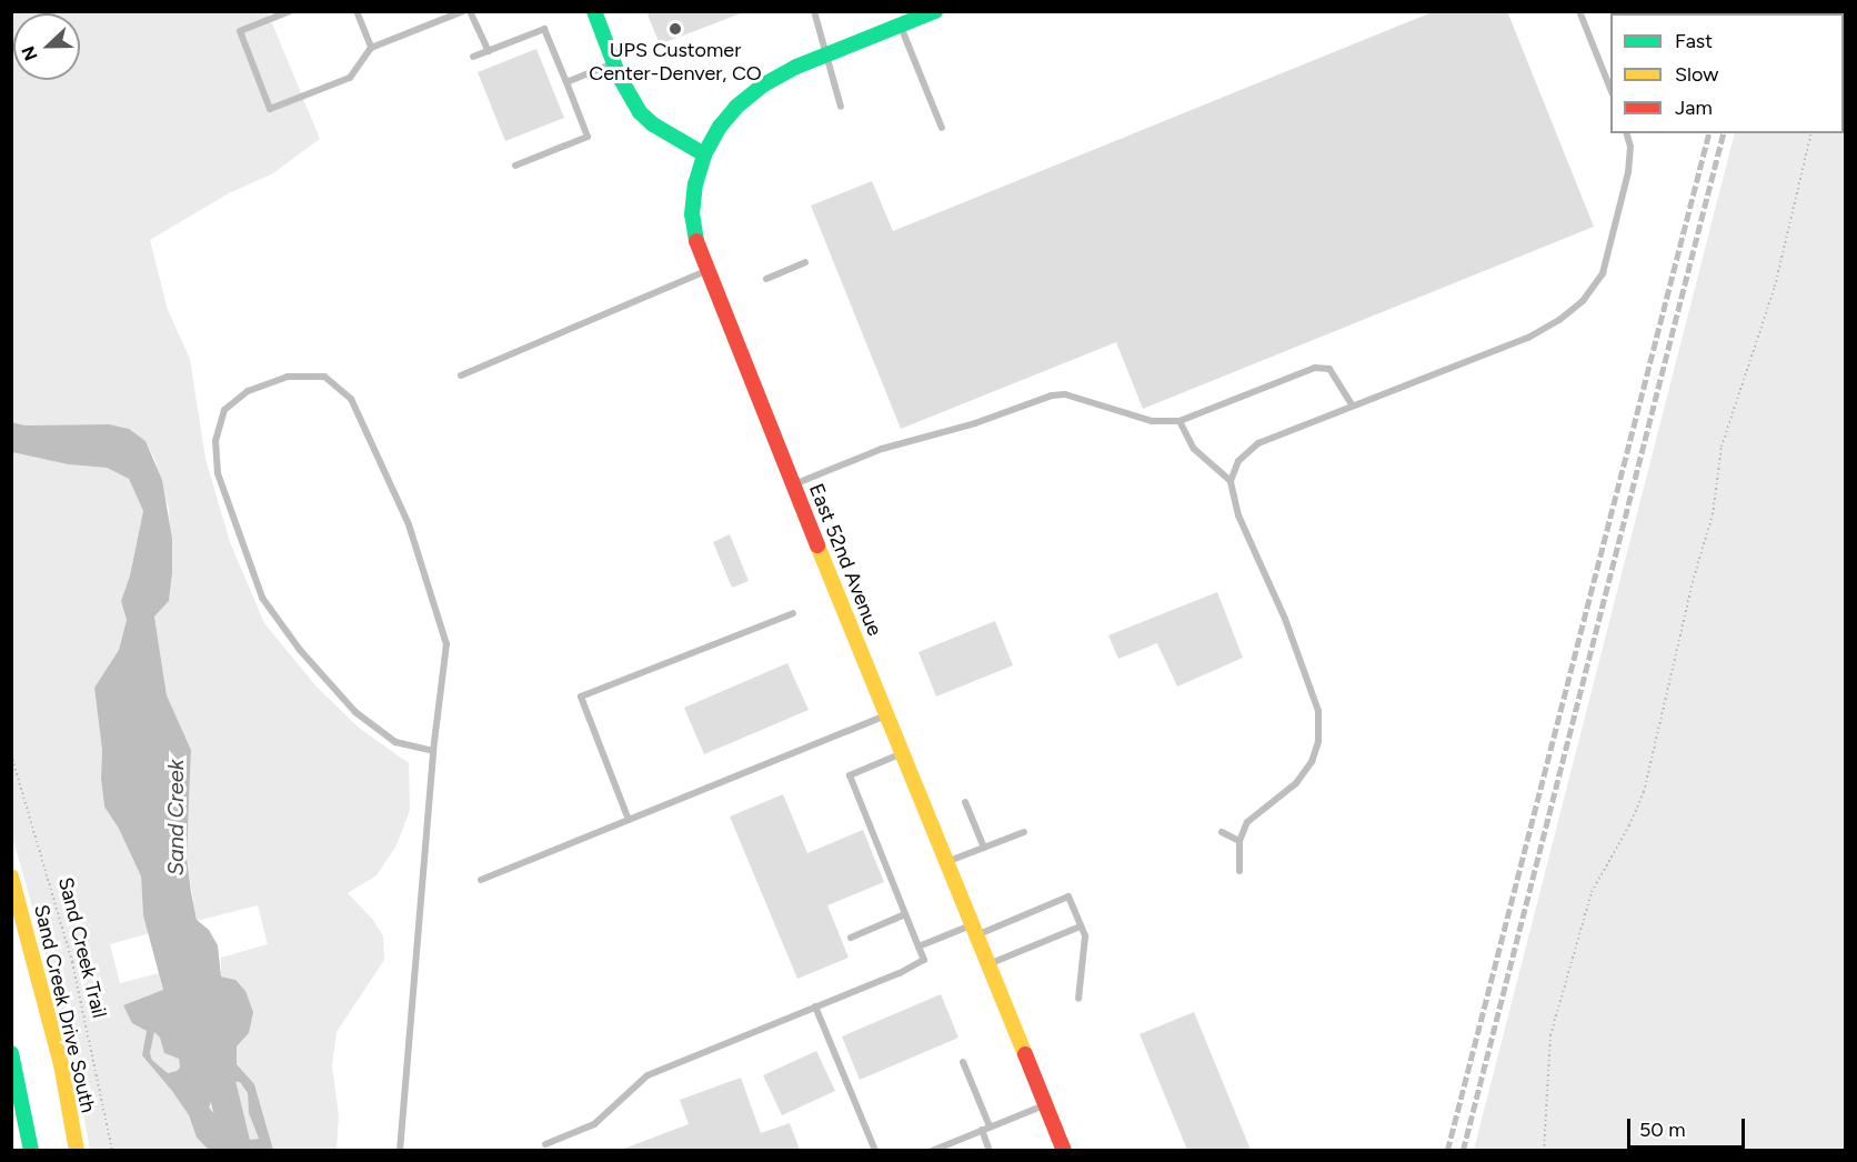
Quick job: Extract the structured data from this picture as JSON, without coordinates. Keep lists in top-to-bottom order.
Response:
{
  "streets": {
    "main road": ["East 52nd Avenue", "Sand Creek Drive South"],
    "path": ["Sand Creek Trail"]
  },
  "water": ["Sand Creek"],
  "places": ["UPS Customer Center-Denver, CO"],
  "legend": ["Fast", "Slow", "Jam"],
  "scale_bar": "50 m",
  "north": "left"
}
